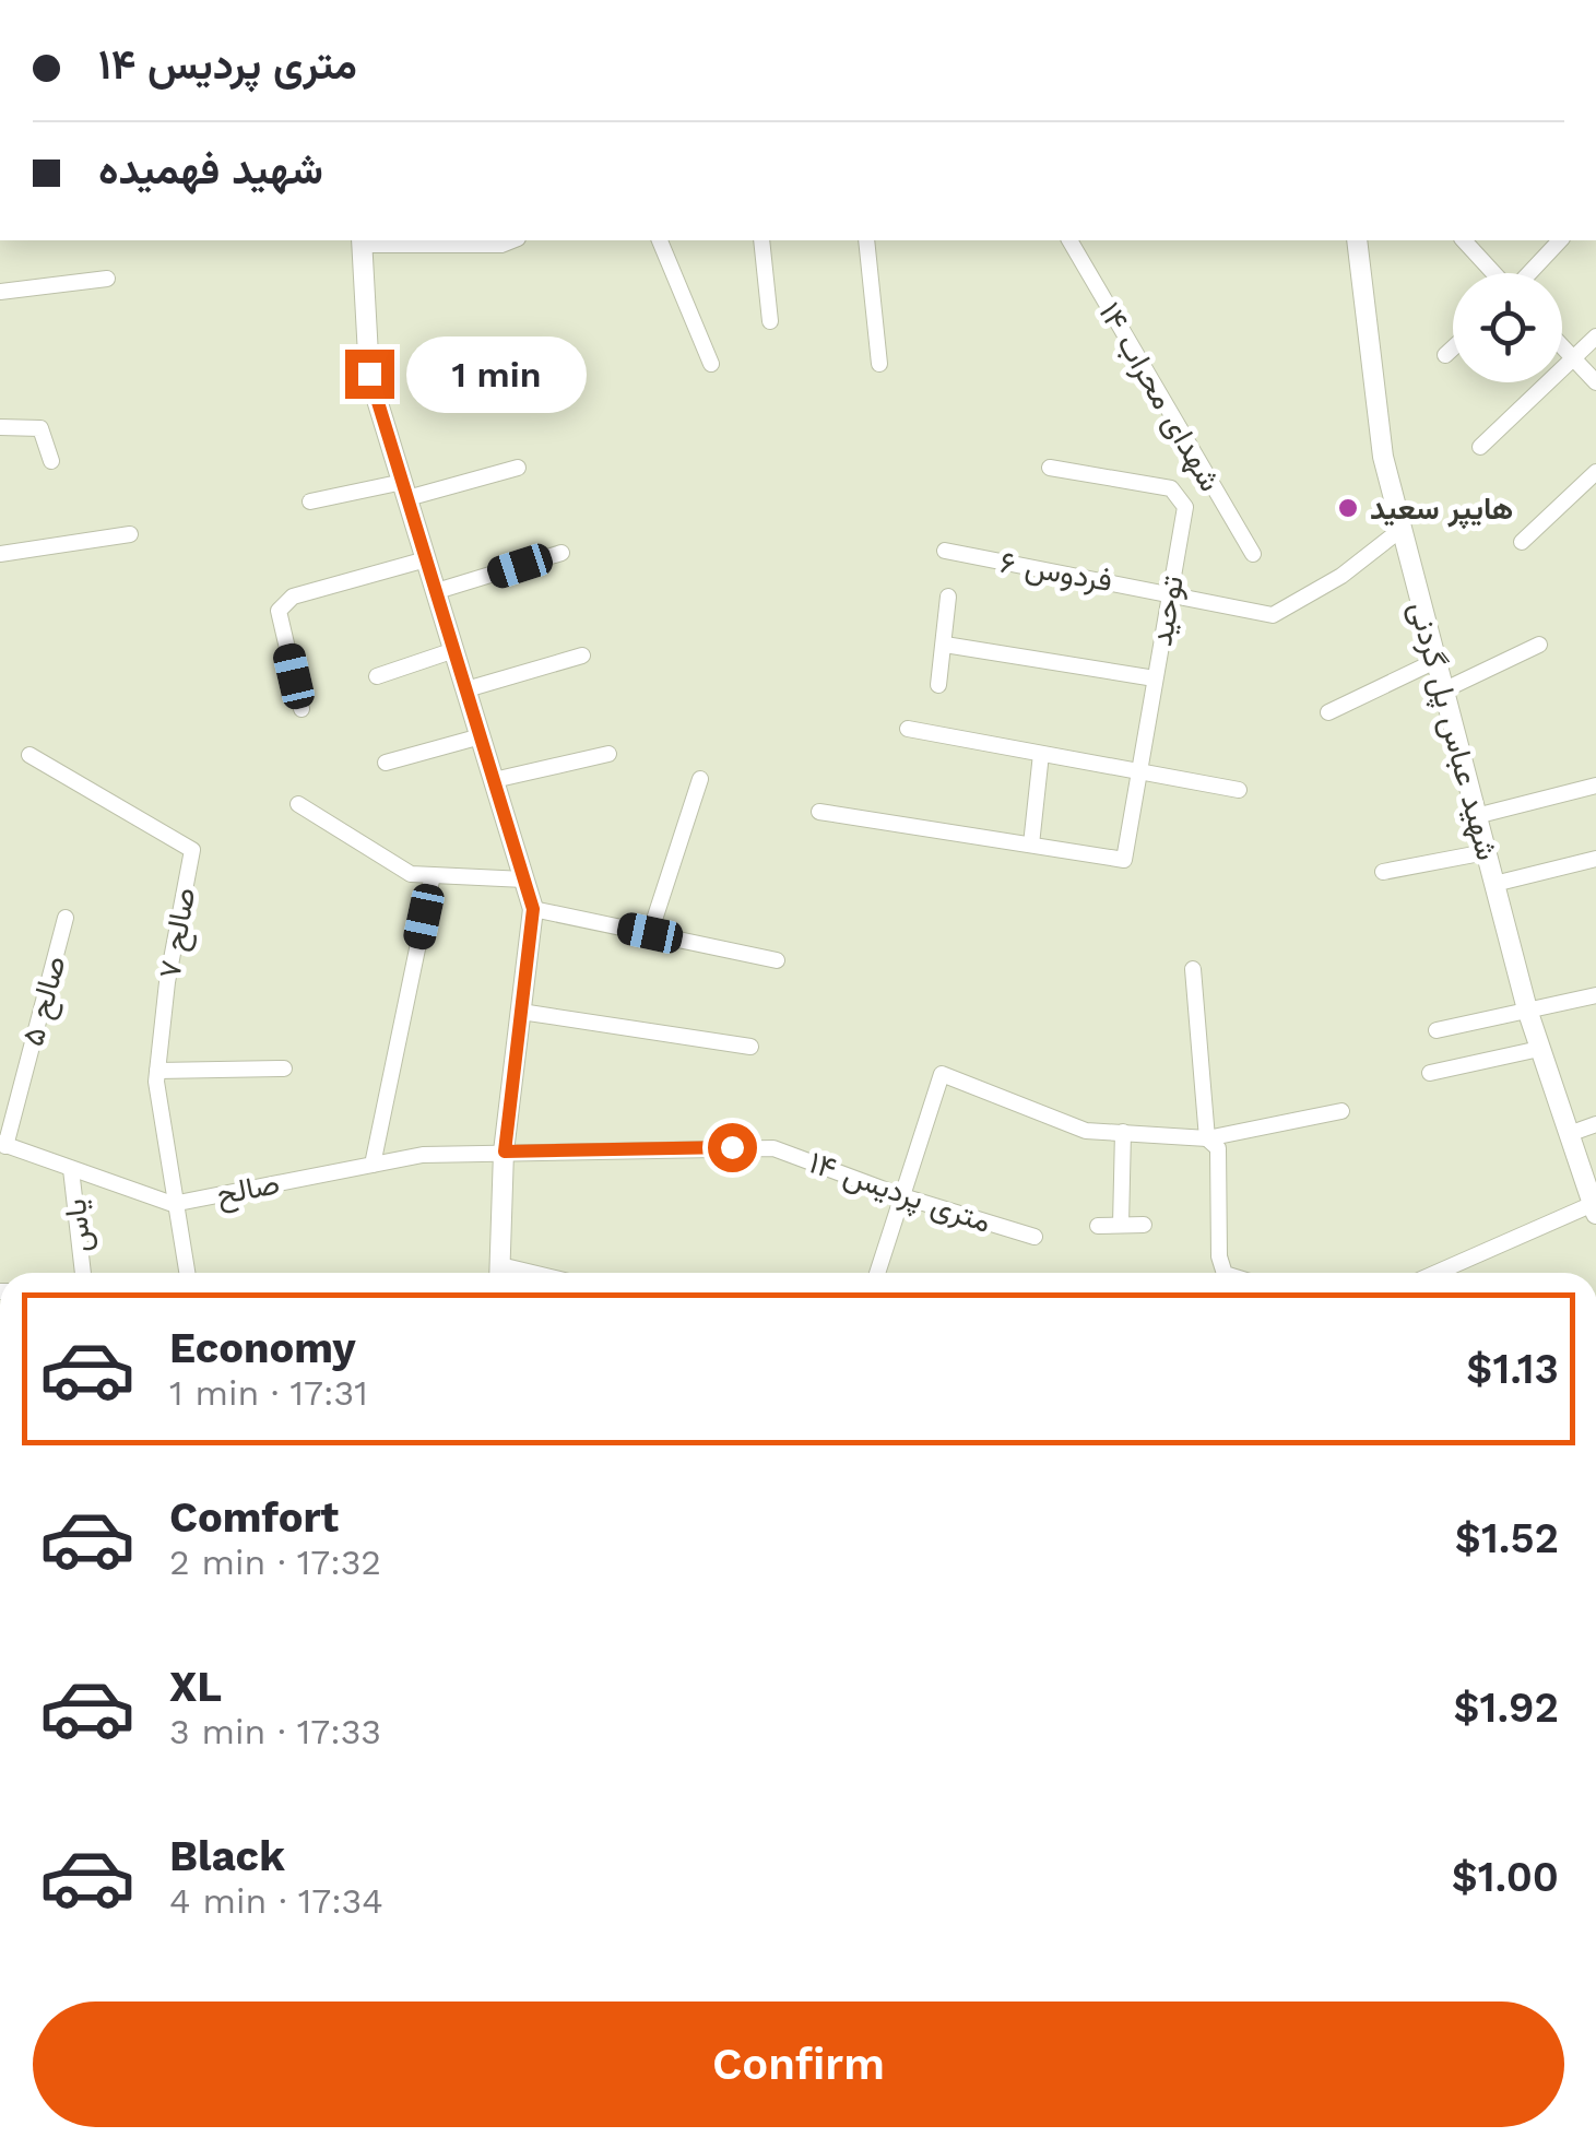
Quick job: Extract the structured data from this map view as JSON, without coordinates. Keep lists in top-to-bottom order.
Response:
{
  "streets": {
    "street": [
      "شهدای محراب ۱۴",
      "فردوس ۶",
      "توحید",
      "شهید عباس پل گردنی",
      "صالح ۷",
      "صالح ۵",
      "صالح",
      "۱۴ متری پردیس",
      "یاس"
    ]
  },
  "crossings": [
    ["فردوس ۶", "توحید"],
    ["فردوس ۶", "شهید عباس پل گردنی"],
    ["صالح ۷", "صالح"],
    ["صالح ۵", "صالح"],
    ["صالح", "۱۴ متری پردیس"],
    ["صالح", "یاس"]
  ],
  "places": ["هایپر سعید"],
  "page": {
    "banner": ["۱۴ متری پردیس", "شهید فهمیده"],
    "bubble": "1 min",
    "list": [
      {
        "name": "Economy",
        "note": "1 min · 17:31",
        "value": "$1.13"
      },
      {
        "name": "Comfort",
        "note": "2 min · 17:32",
        "value": "$1.52"
      },
      {
        "name": "XL",
        "note": "3 min · 17:33",
        "value": "$1.92"
      },
      {
        "name": "Black",
        "note": "4 min · 17:34",
        "value": "$1.00"
      }
    ],
    "buttons": "Confirm"
  }
}
